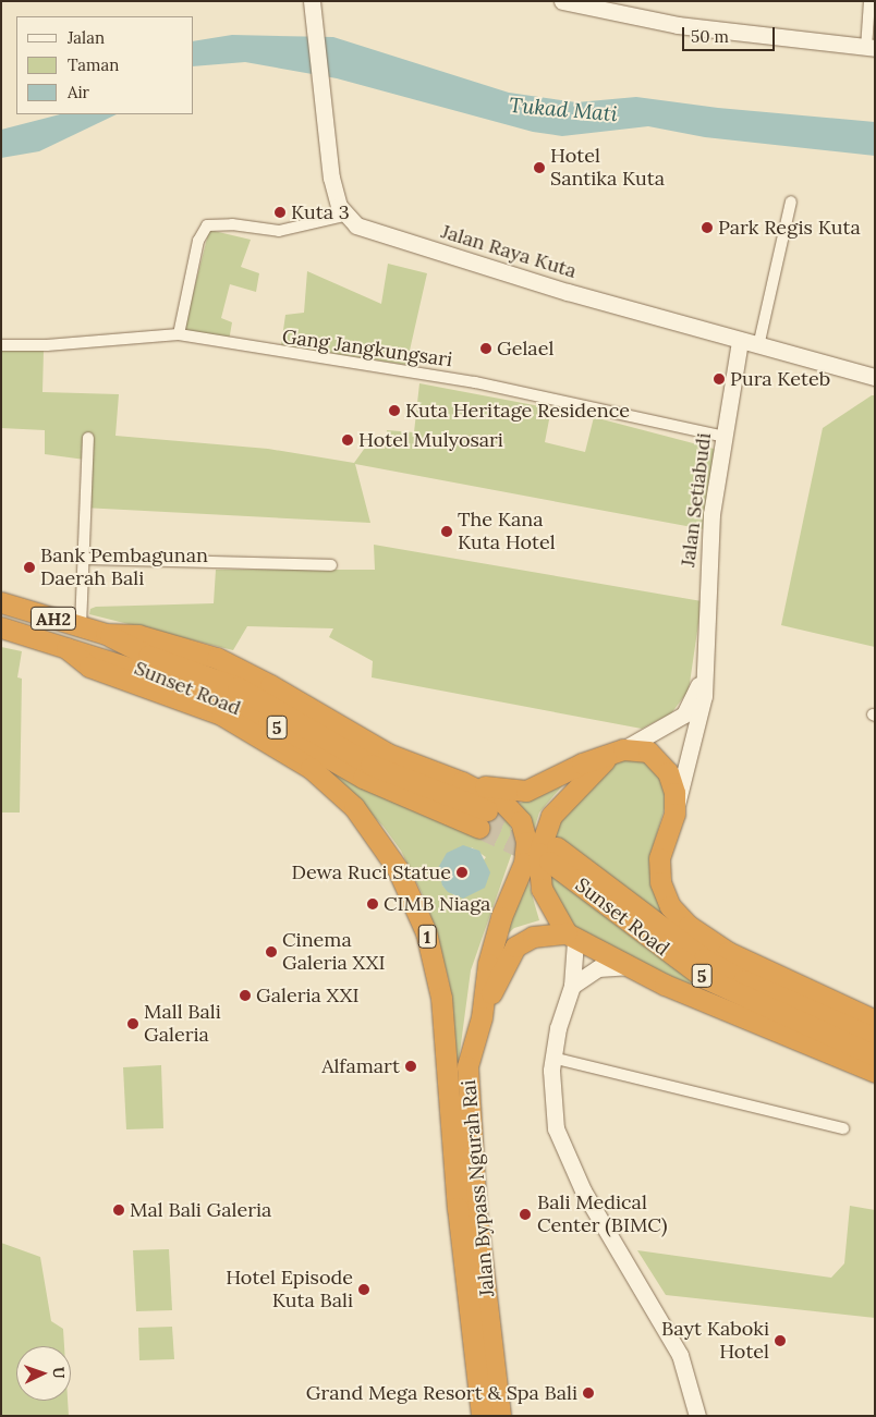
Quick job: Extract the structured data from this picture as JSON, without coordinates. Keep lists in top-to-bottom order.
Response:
{
  "streets": {
    "highway": [
      "AH2",
      "Sunset Road",
      "5",
      "1",
      "Jalan Bypass Ngurah Rai"
    ],
    "street": ["Jalan Raya Kuta", "Gang Jangkungsari", "Jalan Setiabudi"]
  },
  "crossings": [
    ["Jalan Raya Kuta", "Jalan Setiabudi"],
    ["Gang Jangkungsari", "Jalan Setiabudi"],
    ["Sunset Road", "Jalan Bypass Ngurah Rai"]
  ],
  "water": ["Tukad Mati"],
  "places": [
    "Hotel Santika Kuta",
    "Kuta 3",
    "Park Regis Kuta",
    "Gelael",
    "Pura Keteb",
    "Kuta Heritage Residence",
    "Hotel Mulyosari",
    "The Kana Kuta Hotel",
    "Bank Pembagunan Daerah Bali",
    "Dewa Ruci Statue",
    "CIMB Niaga",
    "Cinema Galeria XXI",
    "Galeria XXI",
    "Mall Bali Galeria",
    "Alfamart",
    "Mal Bali Galeria",
    "Bali Medical Center (BIMC)",
    "Hotel Episode Kuta Bali",
    "Bayt Kaboki Hotel",
    "Grand Mega Resort & Spa Bali"
  ],
  "legend": ["Jalan", "Taman", "Air"],
  "scale_bar": "50 m",
  "north": "right"
}
